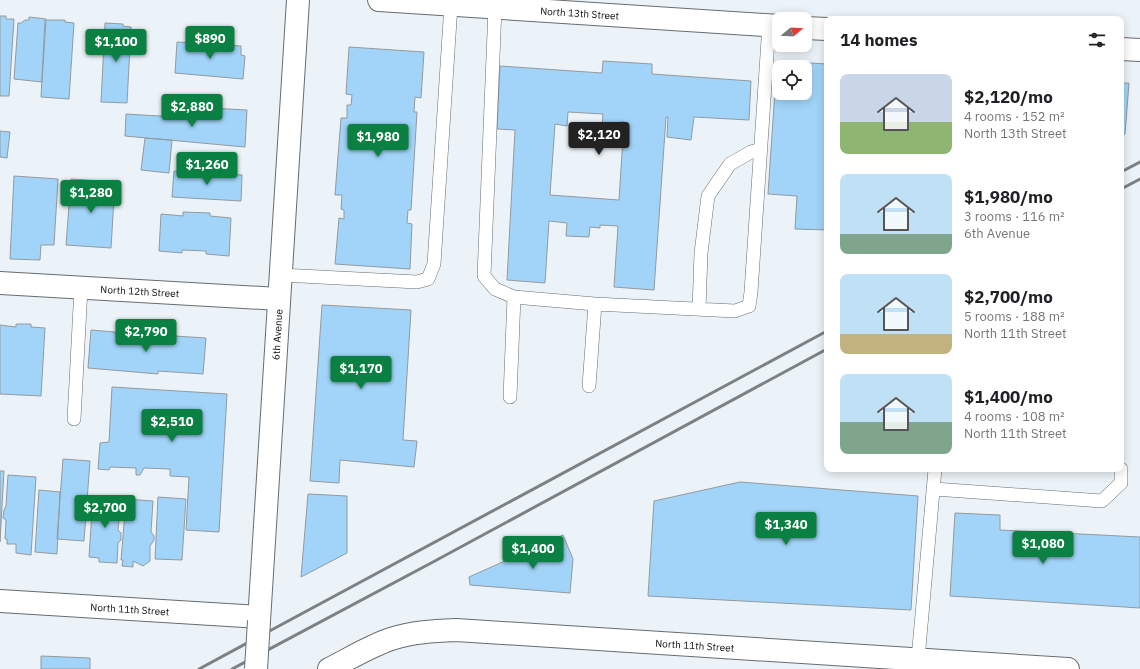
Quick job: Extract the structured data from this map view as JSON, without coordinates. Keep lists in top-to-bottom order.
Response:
{
  "streets": {
    "street": [
      "North 13th Street",
      "North 12th Street",
      "6th Avenue",
      "North 11th Street"
    ]
  },
  "crossings": [
    ["North 12th Street", "6th Avenue"],
    ["6th Avenue", "North 11th Street"]
  ],
  "north": "right",
  "page": {
    "heading": "14 homes",
    "price": [
      "$890",
      "$1,100",
      "$2,880",
      "$2,120",
      "$1,980",
      "$1,260",
      "$1,280",
      "$2,790",
      "$1,170",
      "$2,510",
      "$2,700",
      "$1,340",
      "$1,080",
      "$1,400"
    ],
    "list": [
      {
        "name": "$2,120/mo",
        "note": "4 rooms · 152 m² · North 13th Street"
      },
      {
        "name": "$1,980/mo",
        "note": "3 rooms · 116 m² · 6th Avenue"
      },
      {
        "name": "$2,700/mo",
        "note": "5 rooms · 188 m² · North 11th Street"
      },
      {
        "name": "$1,400/mo",
        "note": "4 rooms · 108 m² · North 11th Street"
      }
    ]
  }
}
